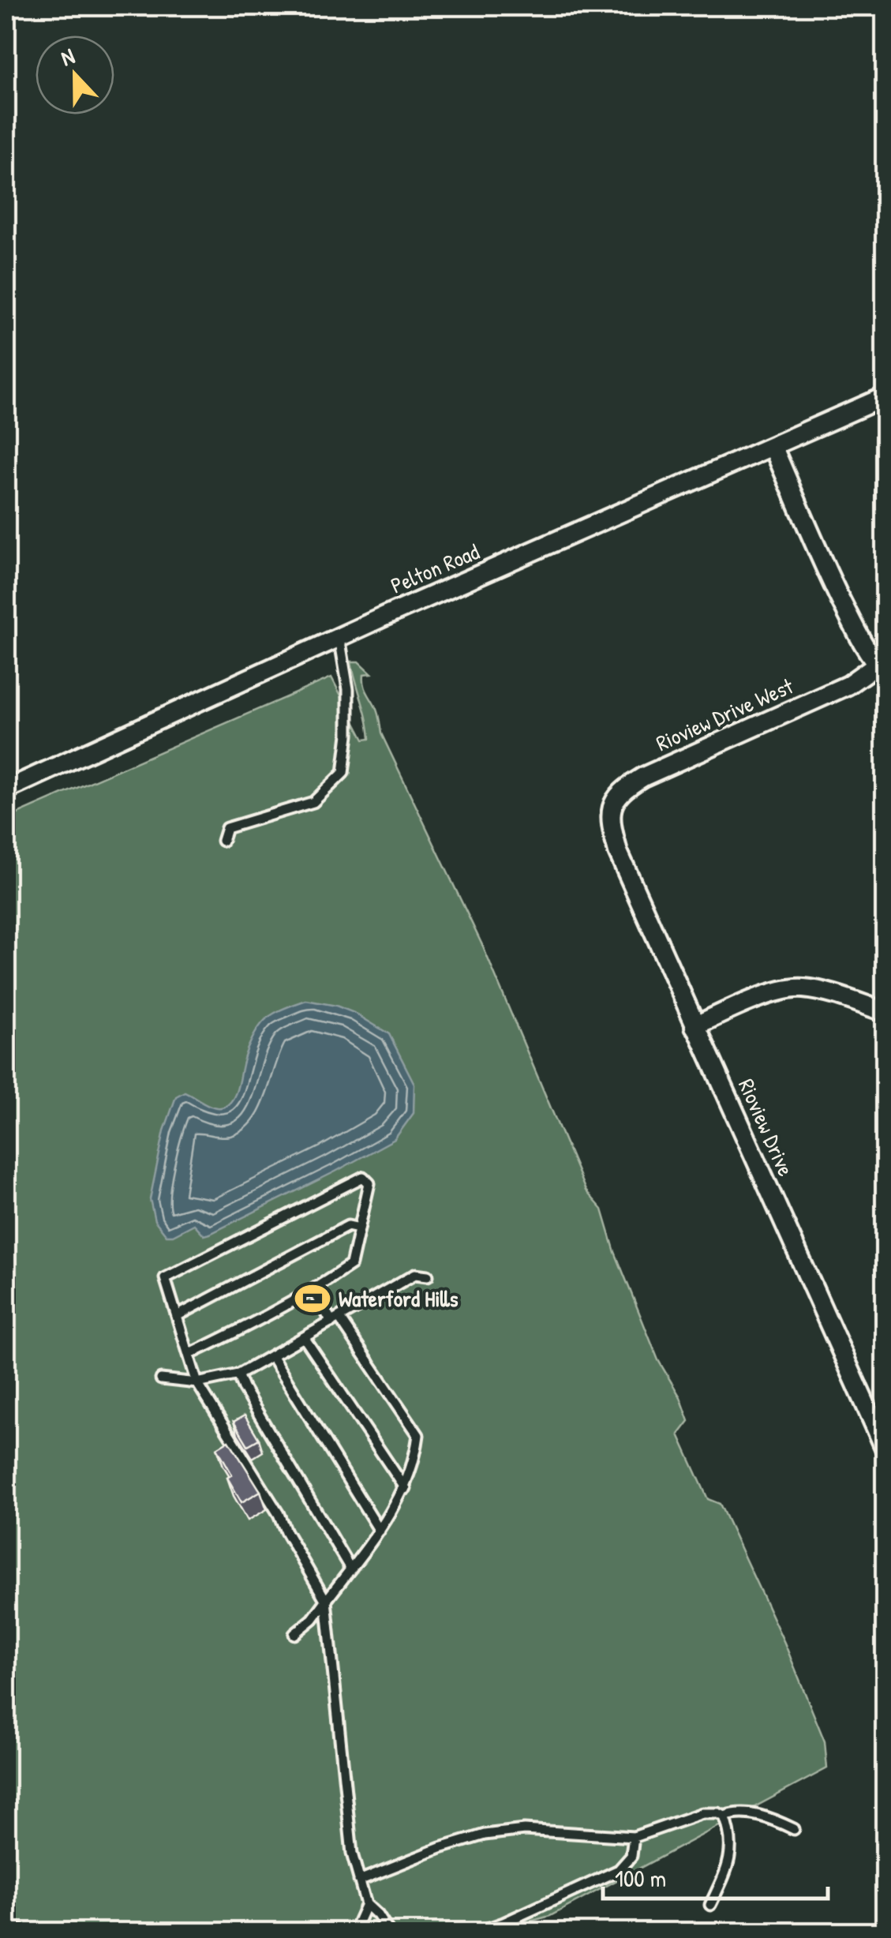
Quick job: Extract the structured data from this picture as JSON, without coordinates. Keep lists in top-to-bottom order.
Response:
{
  "streets": {
    "street": ["Pelton Road", "Rioview Drive West", "Rioview Drive"]
  },
  "crossings": [
    ["Rioview Drive West", "Rioview Drive"]
  ],
  "places": {
    "sports": ["Waterford Hills"]
  },
  "scale_bar": "100 m",
  "north": "top"
}
